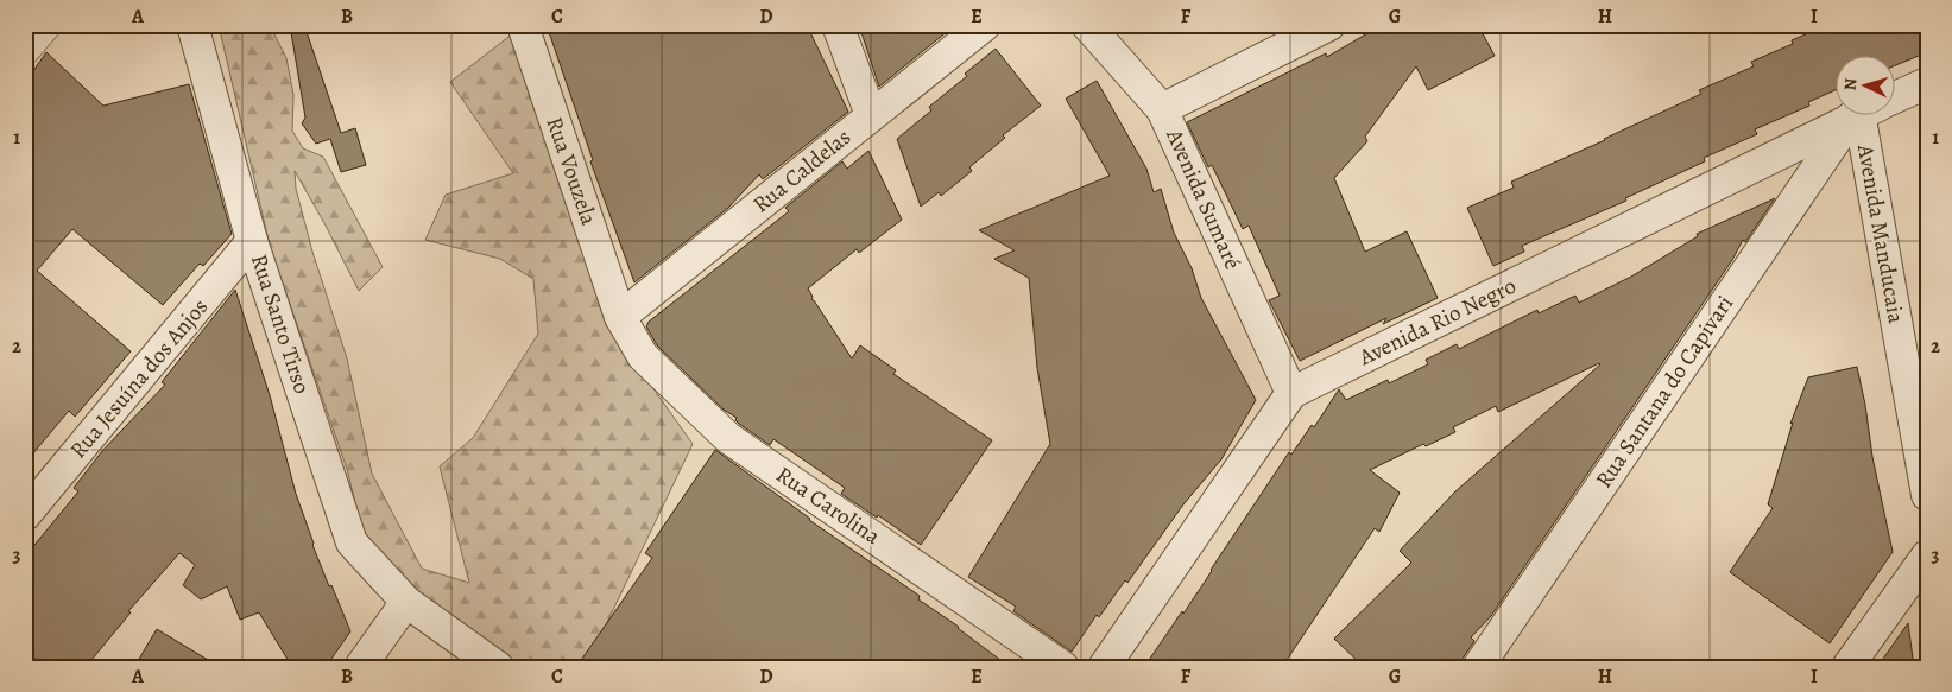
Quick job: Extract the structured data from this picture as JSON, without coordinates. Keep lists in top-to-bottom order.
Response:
{
  "streets": {
    "street": [
      "Rua Vouzela",
      "Rua Caldelas",
      "Avenida Sumaré",
      "Avenida Manducaia",
      "Avenida Rio Negro",
      "Rua Santo Tirso",
      "Rua Jesuína dos Anjos",
      "Rua Santana do Capivari",
      "Rua Carolina"
    ]
  },
  "crossings": [
    ["Rua Vouzela", "Rua Caldelas"],
    ["Rua Vouzela", "Rua Carolina"],
    ["Rua Caldelas", "Rua Carolina"],
    ["Avenida Sumaré", "Avenida Rio Negro"],
    ["Rua Santo Tirso", "Rua Jesuína dos Anjos"]
  ],
  "north": "left",
  "grid": {
    "columns": [
      "A",
      "B",
      "C",
      "D",
      "E",
      "F",
      "G",
      "H",
      "I"
    ],
    "rows": ["1", "2", "3"]
  }
}
